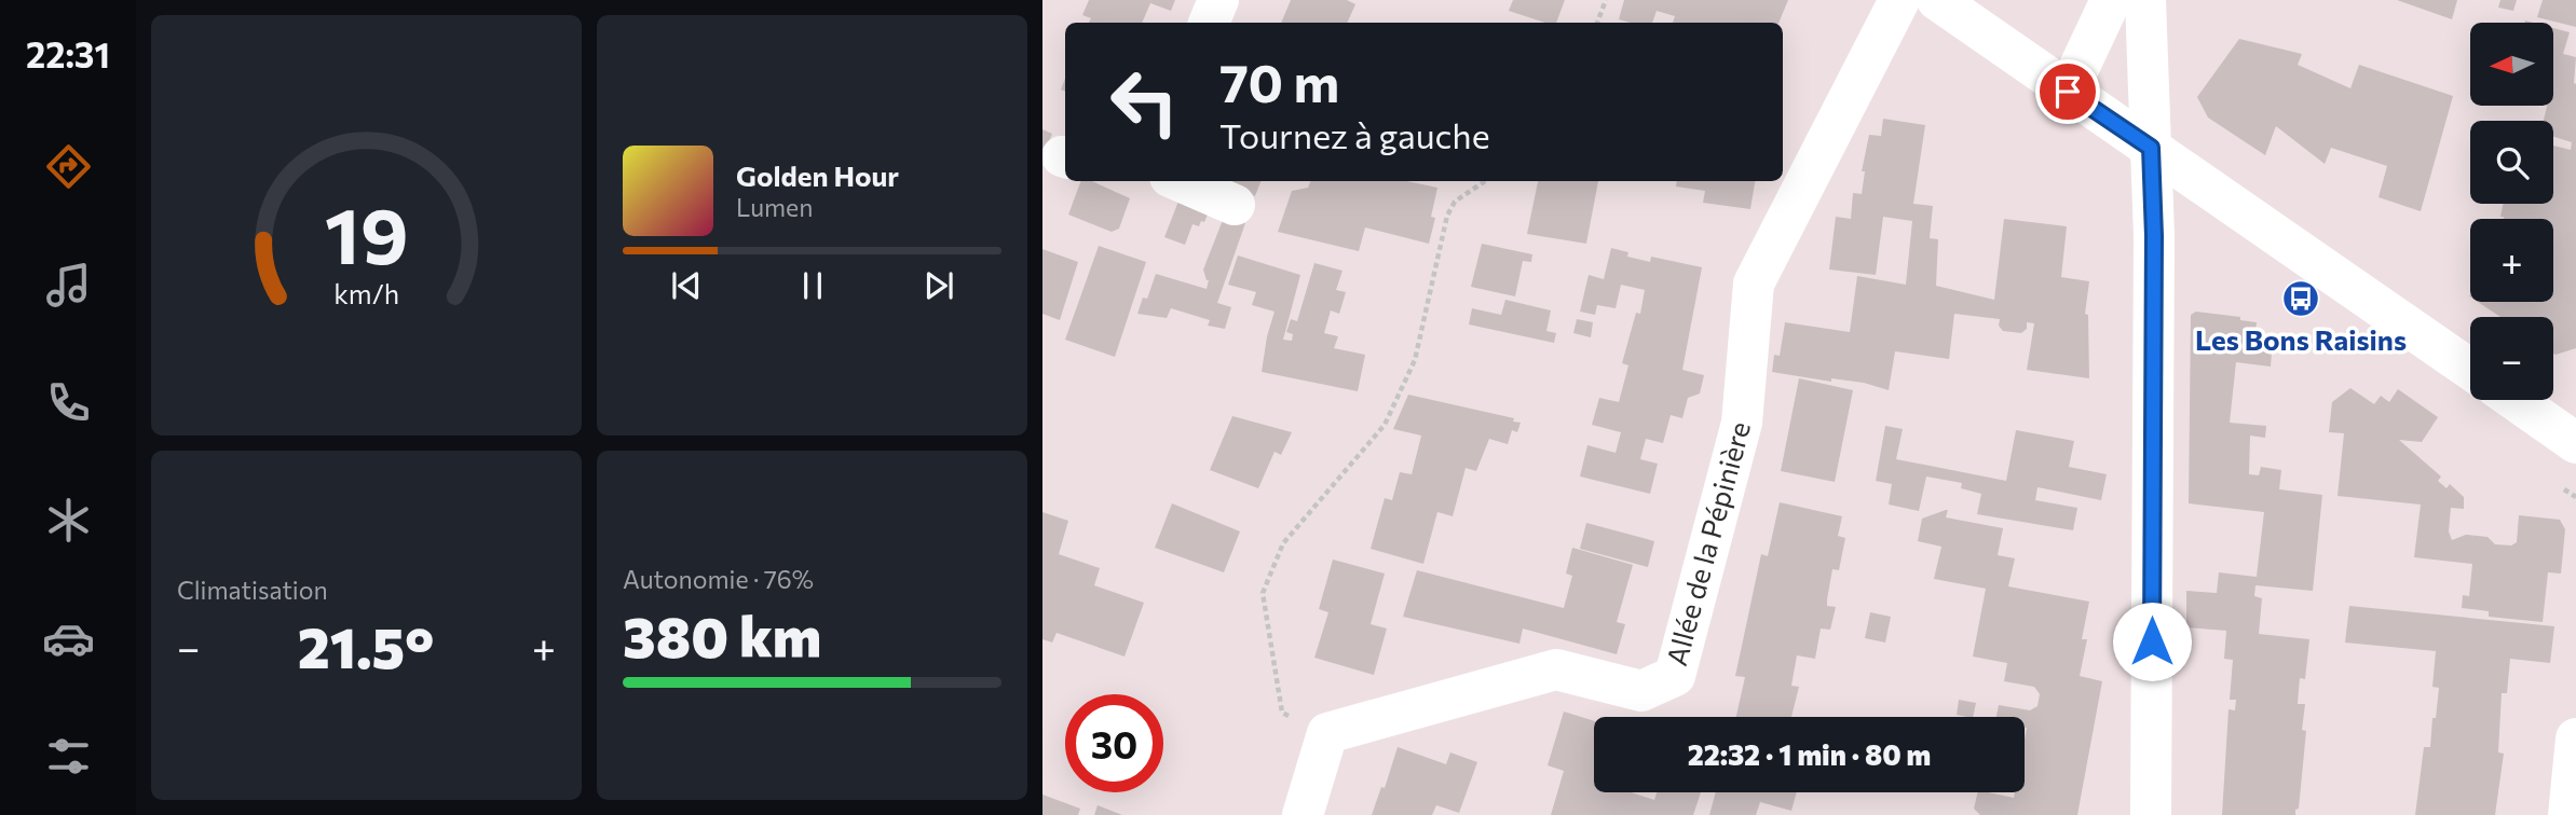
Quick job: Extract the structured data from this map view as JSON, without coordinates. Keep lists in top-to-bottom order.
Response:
{
  "streets": {
    "street": ["Allée de la Pépinière"]
  },
  "places": {
    "bus stop": ["Les Bons Raisins"]
  },
  "north": "left",
  "page": {
    "tabs": "22:31",
    "map_buttons": ["+", "−"],
    "turn": ["70 m", "Tournez à gauche"],
    "song": ["Golden Hour", "Lumen"],
    "tile": [
      "Climatisation",
      ["Autonomie · 76%", "380 km"]
    ],
    "heat": ["−", "21.5°", "+"],
    "limit": "30",
    "trip": "22:32 · 1 min · 80 m",
    "gauge": ["19", "km/h"]
  }
}
